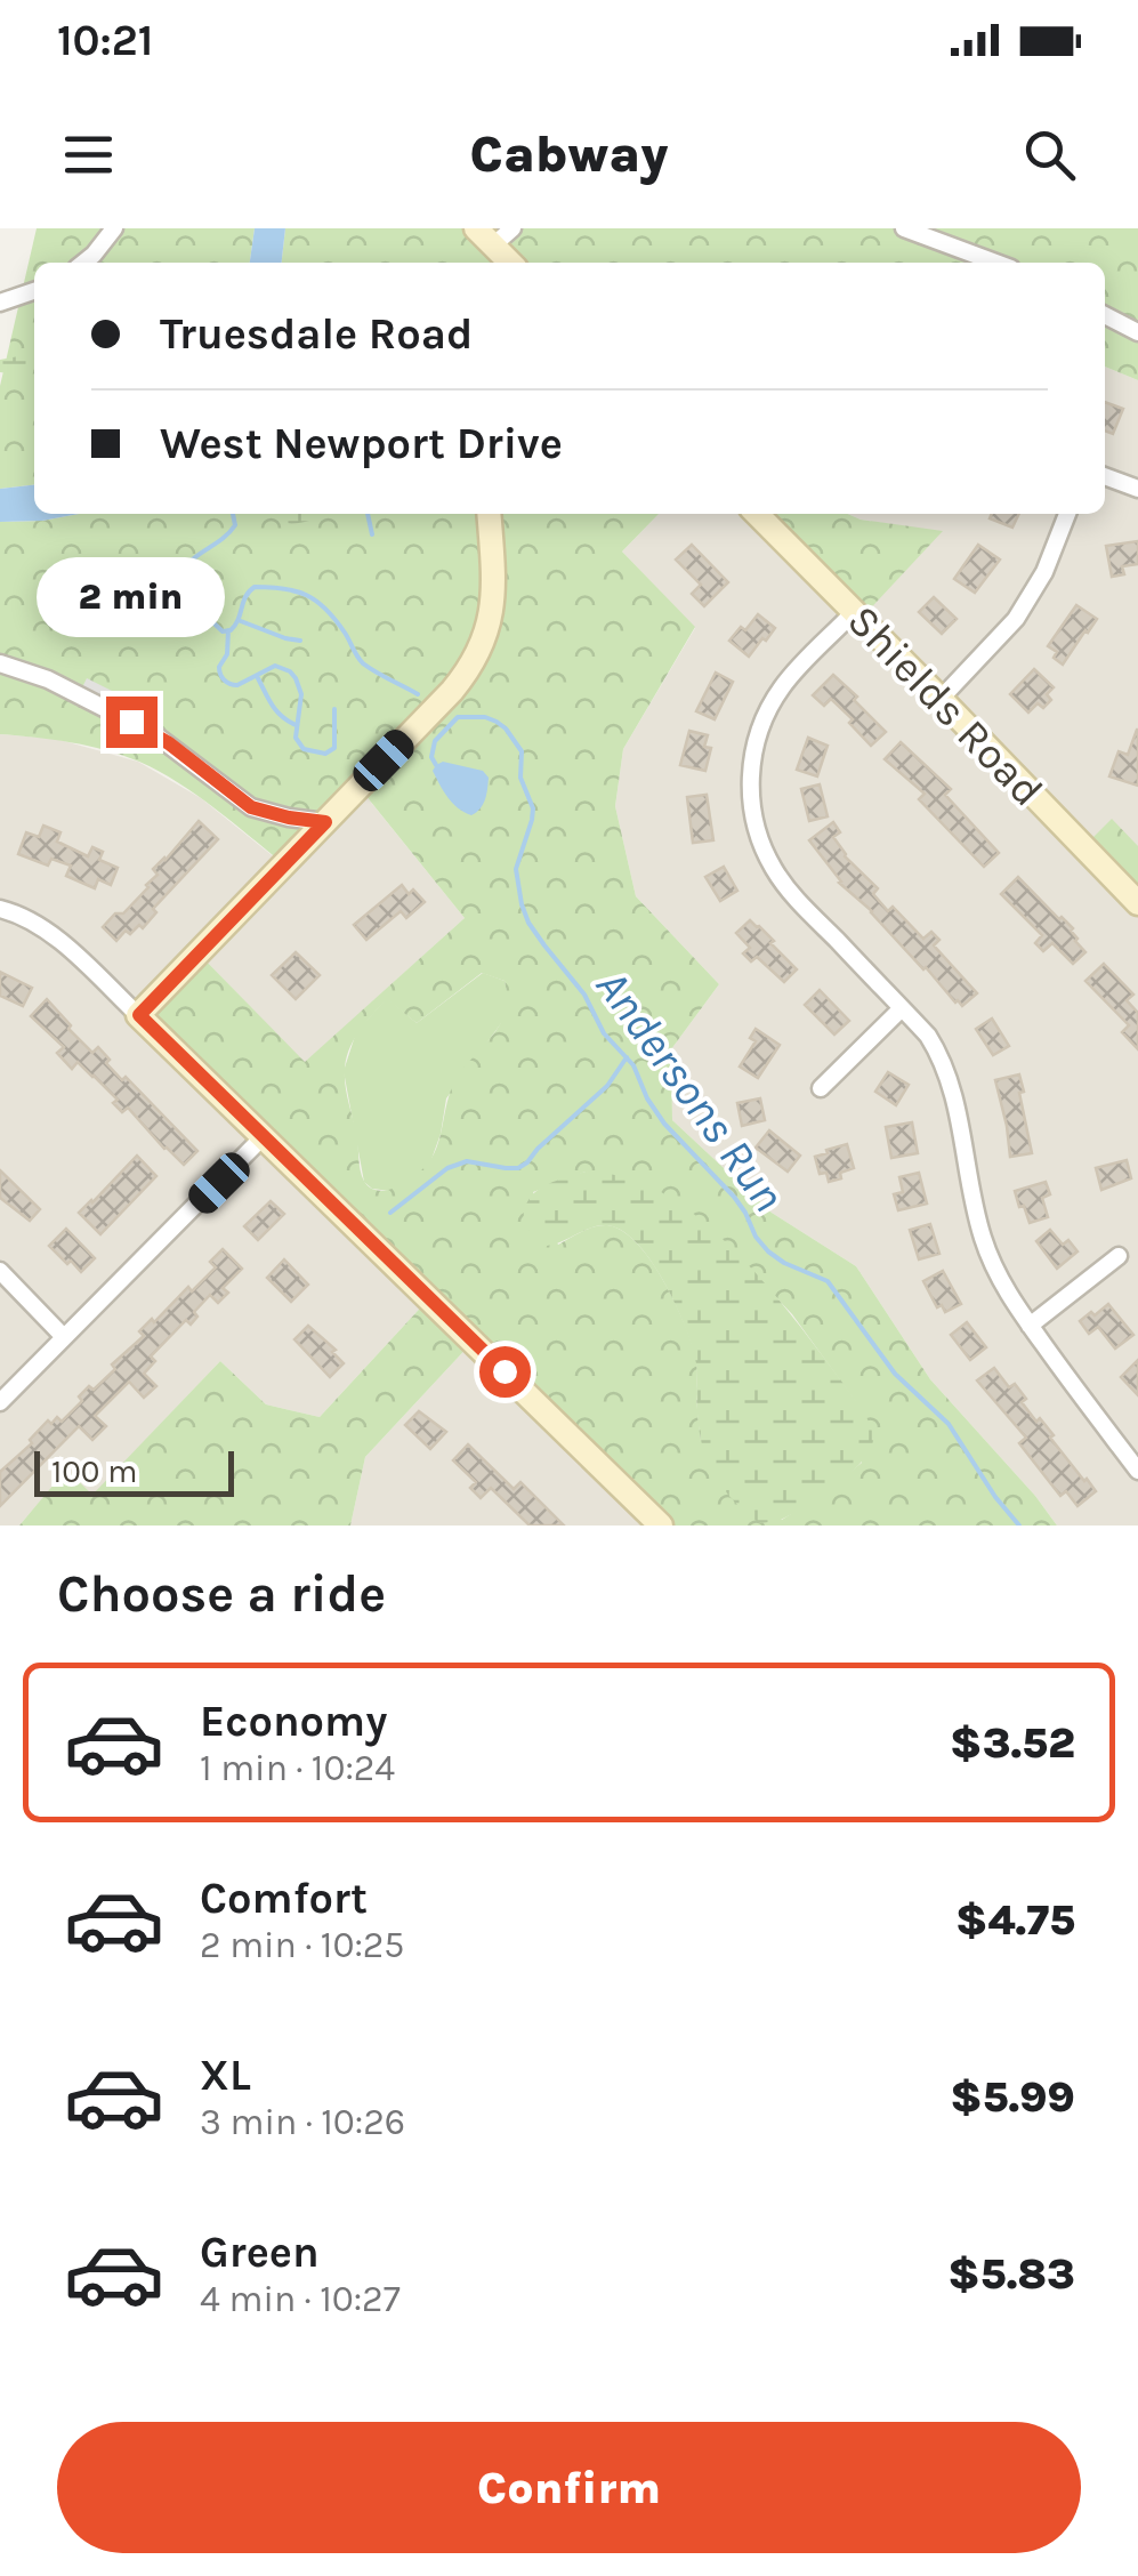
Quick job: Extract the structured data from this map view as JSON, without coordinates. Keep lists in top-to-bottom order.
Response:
{
  "streets": {
    "street": ["Shields Road"]
  },
  "water": ["Andersons Run"],
  "scale_bar": "100 m",
  "page": {
    "status": "10:21",
    "header": "Cabway",
    "banner": ["Truesdale Road", "West Newport Drive"],
    "bubble": "2 min",
    "scale": "100 m",
    "heading": "Choose a ride",
    "list": [
      {
        "name": "Economy",
        "note": "1 min · 10:24",
        "value": "$3.52"
      },
      {
        "name": "Comfort",
        "note": "2 min · 10:25",
        "value": "$4.75"
      },
      {
        "name": "XL",
        "note": "3 min · 10:26",
        "value": "$5.99"
      },
      {
        "name": "Green",
        "note": "4 min · 10:27",
        "value": "$5.83"
      }
    ],
    "buttons": "Confirm"
  }
}
